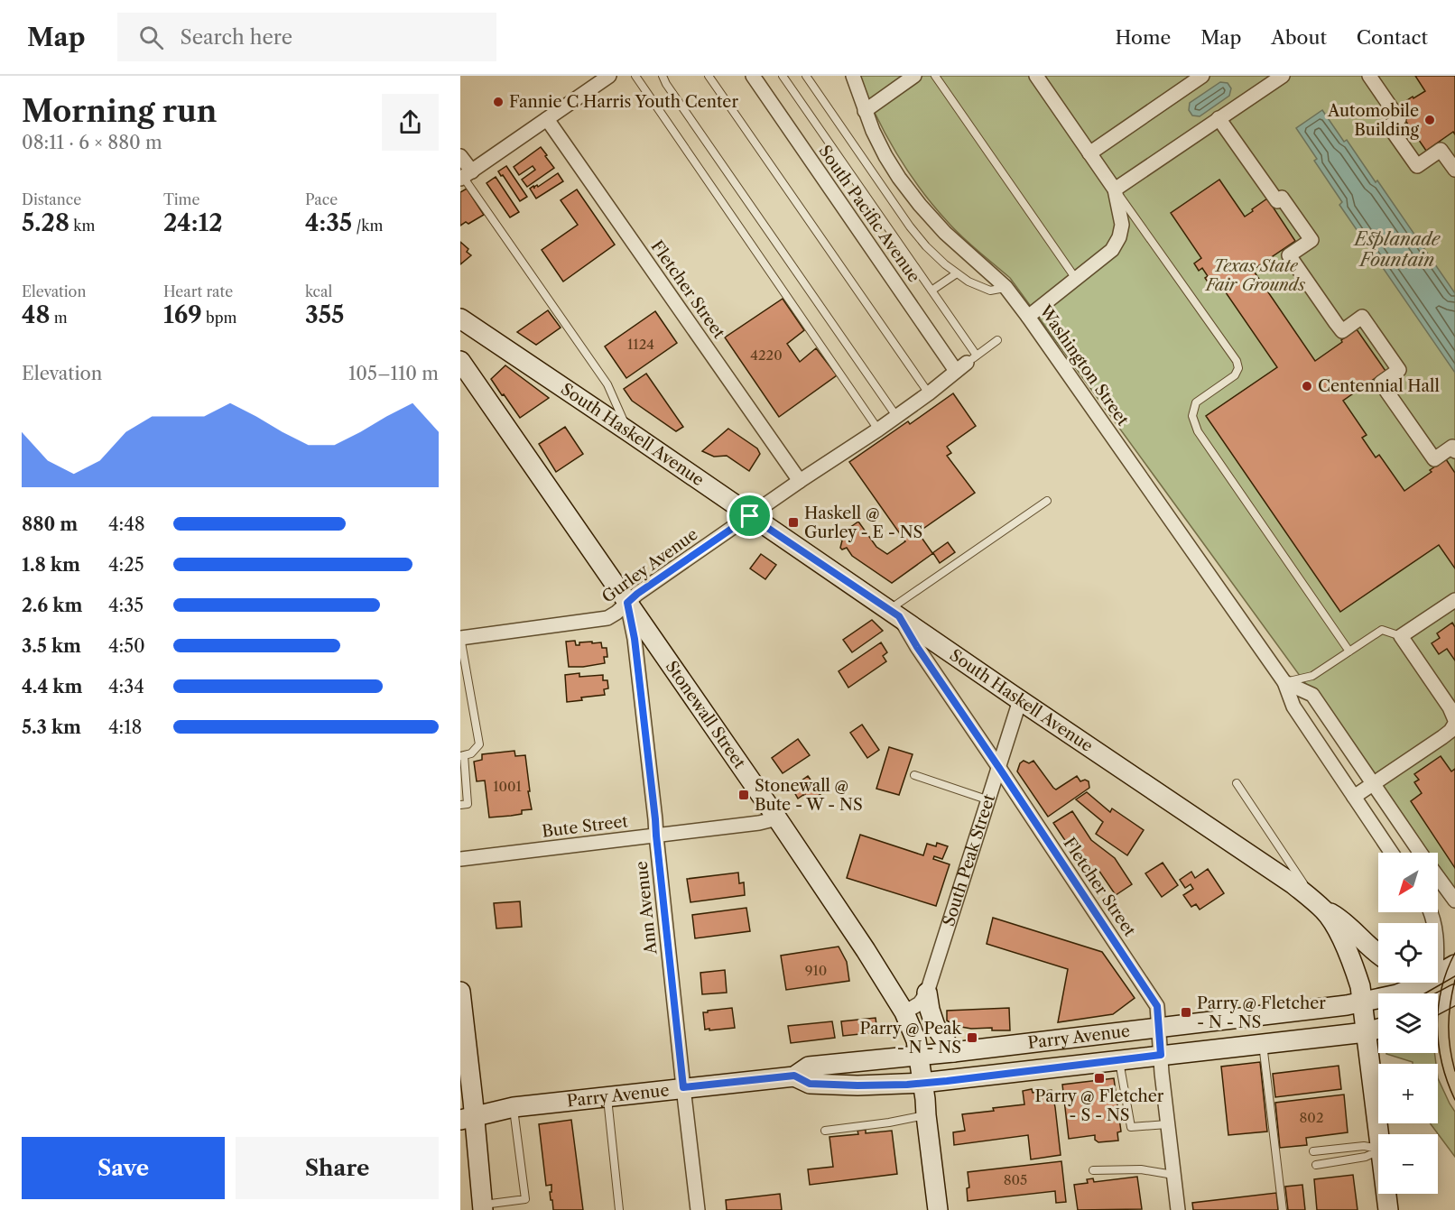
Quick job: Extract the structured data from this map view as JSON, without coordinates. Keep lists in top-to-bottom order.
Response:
{
  "streets": {
    "main road": ["South Haskell Avenue", "Stonewall Street", "Parry Avenue"],
    "street": [
      "South Pacific Avenue",
      "Fletcher Street",
      "Washington Street",
      "Gurley Avenue",
      "Bute Street",
      "South Peak Street",
      "Ann Avenue"
    ]
  },
  "crossings": [
    ["South Pacific Avenue", "Gurley Avenue"],
    ["Fletcher Street", "South Haskell Avenue"],
    ["Fletcher Street", "Gurley Avenue"],
    ["Fletcher Street", "South Peak Street"],
    ["Fletcher Street", "Parry Avenue"],
    ["South Haskell Avenue", "Gurley Avenue"],
    ["South Haskell Avenue", "South Peak Street"],
    ["South Haskell Avenue", "Parry Avenue"],
    ["Gurley Avenue", "Stonewall Street"],
    ["Gurley Avenue", "Ann Avenue"],
    ["Stonewall Street", "Bute Street"],
    ["Stonewall Street", "South Peak Street"],
    ["Stonewall Street", "Ann Avenue"],
    ["Stonewall Street", "Parry Avenue"],
    ["Bute Street", "Ann Avenue"],
    ["Ann Avenue", "Parry Avenue"]
  ],
  "water": ["Esplanade Fountain"],
  "parks": ["Texas State Fair Grounds"],
  "places": {
    "other": ["Fannie C Harris Youth Center", "Automobile Building", "Centennial Hall"],
    "transit": [
      "Haskell @ Gurley - E - NS",
      "Stonewall @ Bute - W - NS",
      "Parry @ Fletcher - N - NS",
      "Parry @ Peak - N - NS",
      "Parry @ Fletcher - S - NS"
    ]
  },
  "house_numbers": [
    "1124",
    "4220",
    "1001",
    "910",
    "802",
    "805"
  ],
  "north": "bottom left",
  "page": {
    "header": "Map",
    "search": "Search here",
    "nav": [
      "Home",
      "Map",
      "About",
      "Contact"
    ],
    "heading": ["Morning run", "08:11 · 6 × 880 m"],
    "stats": [
      ["Distance", "5.28 km"],
      ["Time", "24:12"],
      ["Pace", "4:35 /km"],
      ["Elevation", "48 m"],
      ["Heart rate", "169 bpm"],
      ["kcal", "355"]
    ],
    "chart": ["Elevation", "105–110 m"],
    "list": [
      {
        "name": "880 m",
        "note": "4:48"
      },
      {
        "name": "1.8 km",
        "note": "4:25"
      },
      {
        "name": "2.6 km",
        "note": "4:35"
      },
      {
        "name": "3.5 km",
        "note": "4:50"
      },
      {
        "name": "4.4 km",
        "note": "4:34"
      },
      {
        "name": "5.3 km",
        "note": "4:18"
      }
    ],
    "map_buttons": ["+", "−"],
    "buttons": ["Save", "Share"]
  }
}
